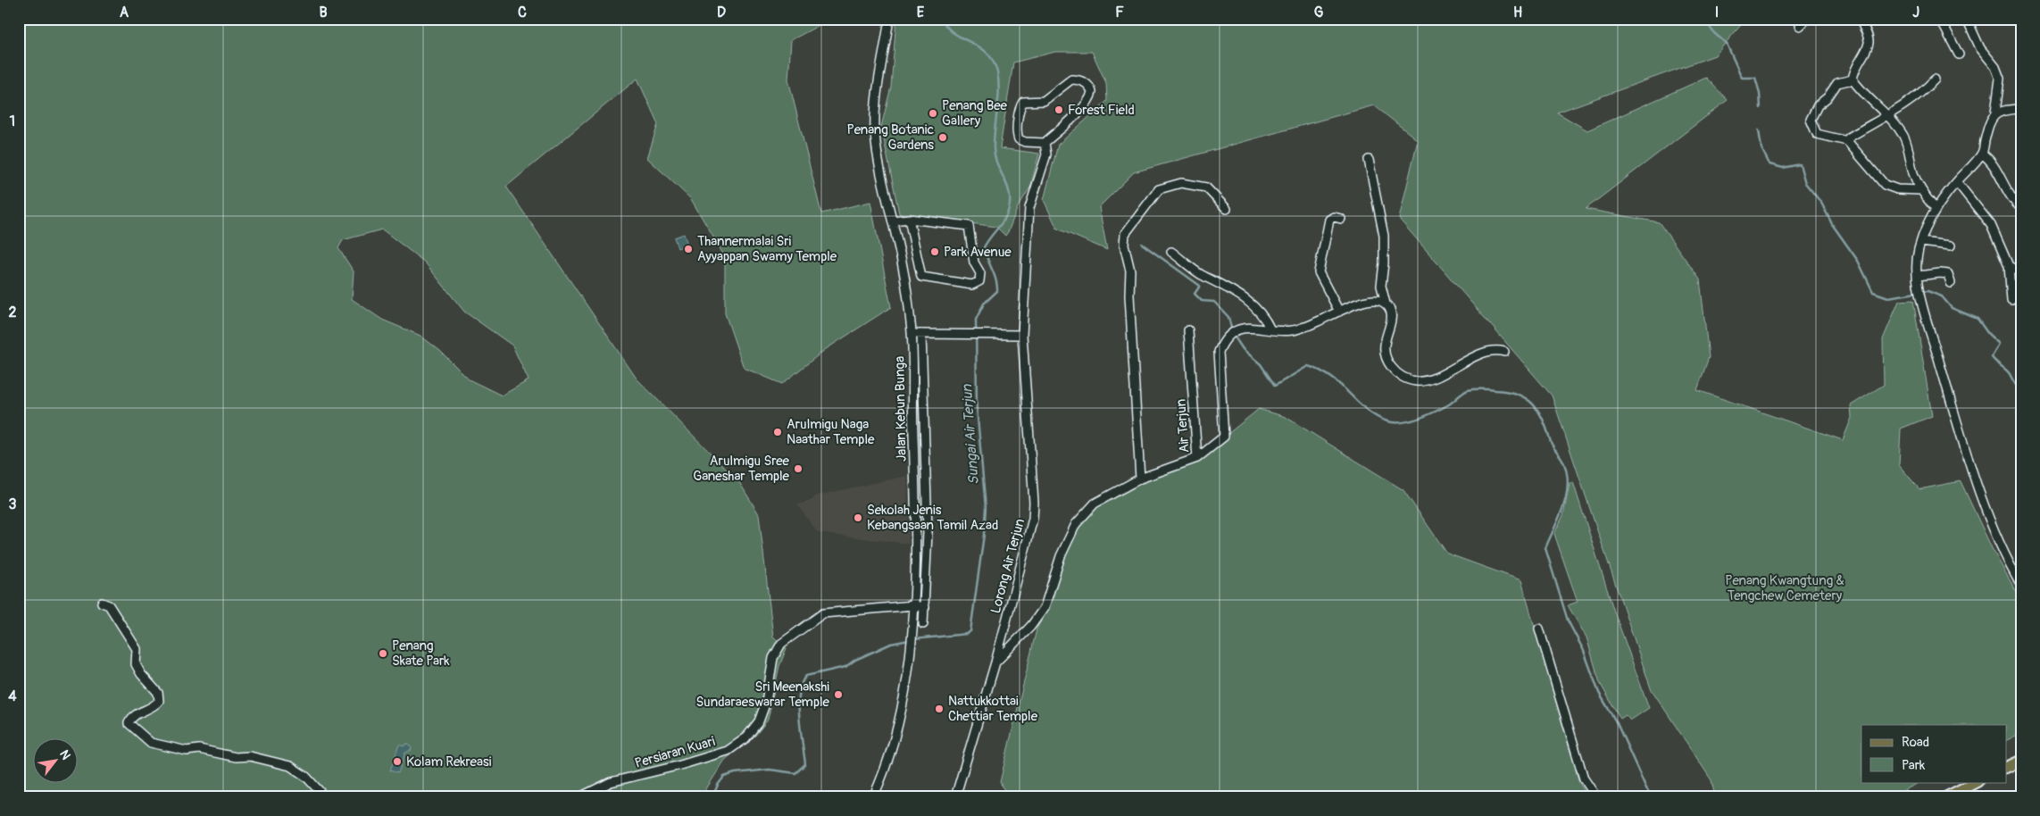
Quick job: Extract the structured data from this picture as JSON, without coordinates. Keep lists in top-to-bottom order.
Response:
{
  "streets": {
    "street": [
      "Jalan Kebun Bunga",
      "Air Terjun",
      "Lorong Air Terjun",
      "Persiaran Kuari"
    ]
  },
  "crossings": [
    ["Jalan Kebun Bunga", "Persiaran Kuari"],
    ["Air Terjun", "Lorong Air Terjun"]
  ],
  "water": ["Sungai Air Terjun"],
  "parks": ["Penang Kwangtung & Tengchew Cemetery"],
  "places": [
    "Forest Field",
    "Penang Bee Gallery",
    "Penang Botanic Gardens",
    "Thannermalai Sri Ayyappan Swamy Temple",
    "Park Avenue",
    "Arulmigu Naga Naathar Temple",
    "Arulmigu Sree Ganeshar Temple",
    "Sekolah Jenis Kebangsaan Tamil Azad",
    "Penang Skate Park",
    "Sri Meenakshi Sundaraeswarar Temple",
    "Nattukkottai Chettiar Temple",
    "Kolam Rekreasi"
  ],
  "legend": ["Road", "Park"],
  "north": "top right",
  "grid": {
    "columns": [
      "A",
      "B",
      "C",
      "D",
      "E",
      "F",
      "G",
      "H",
      "I",
      "J"
    ],
    "rows": [
      "1",
      "2",
      "3",
      "4"
    ]
  }
}
